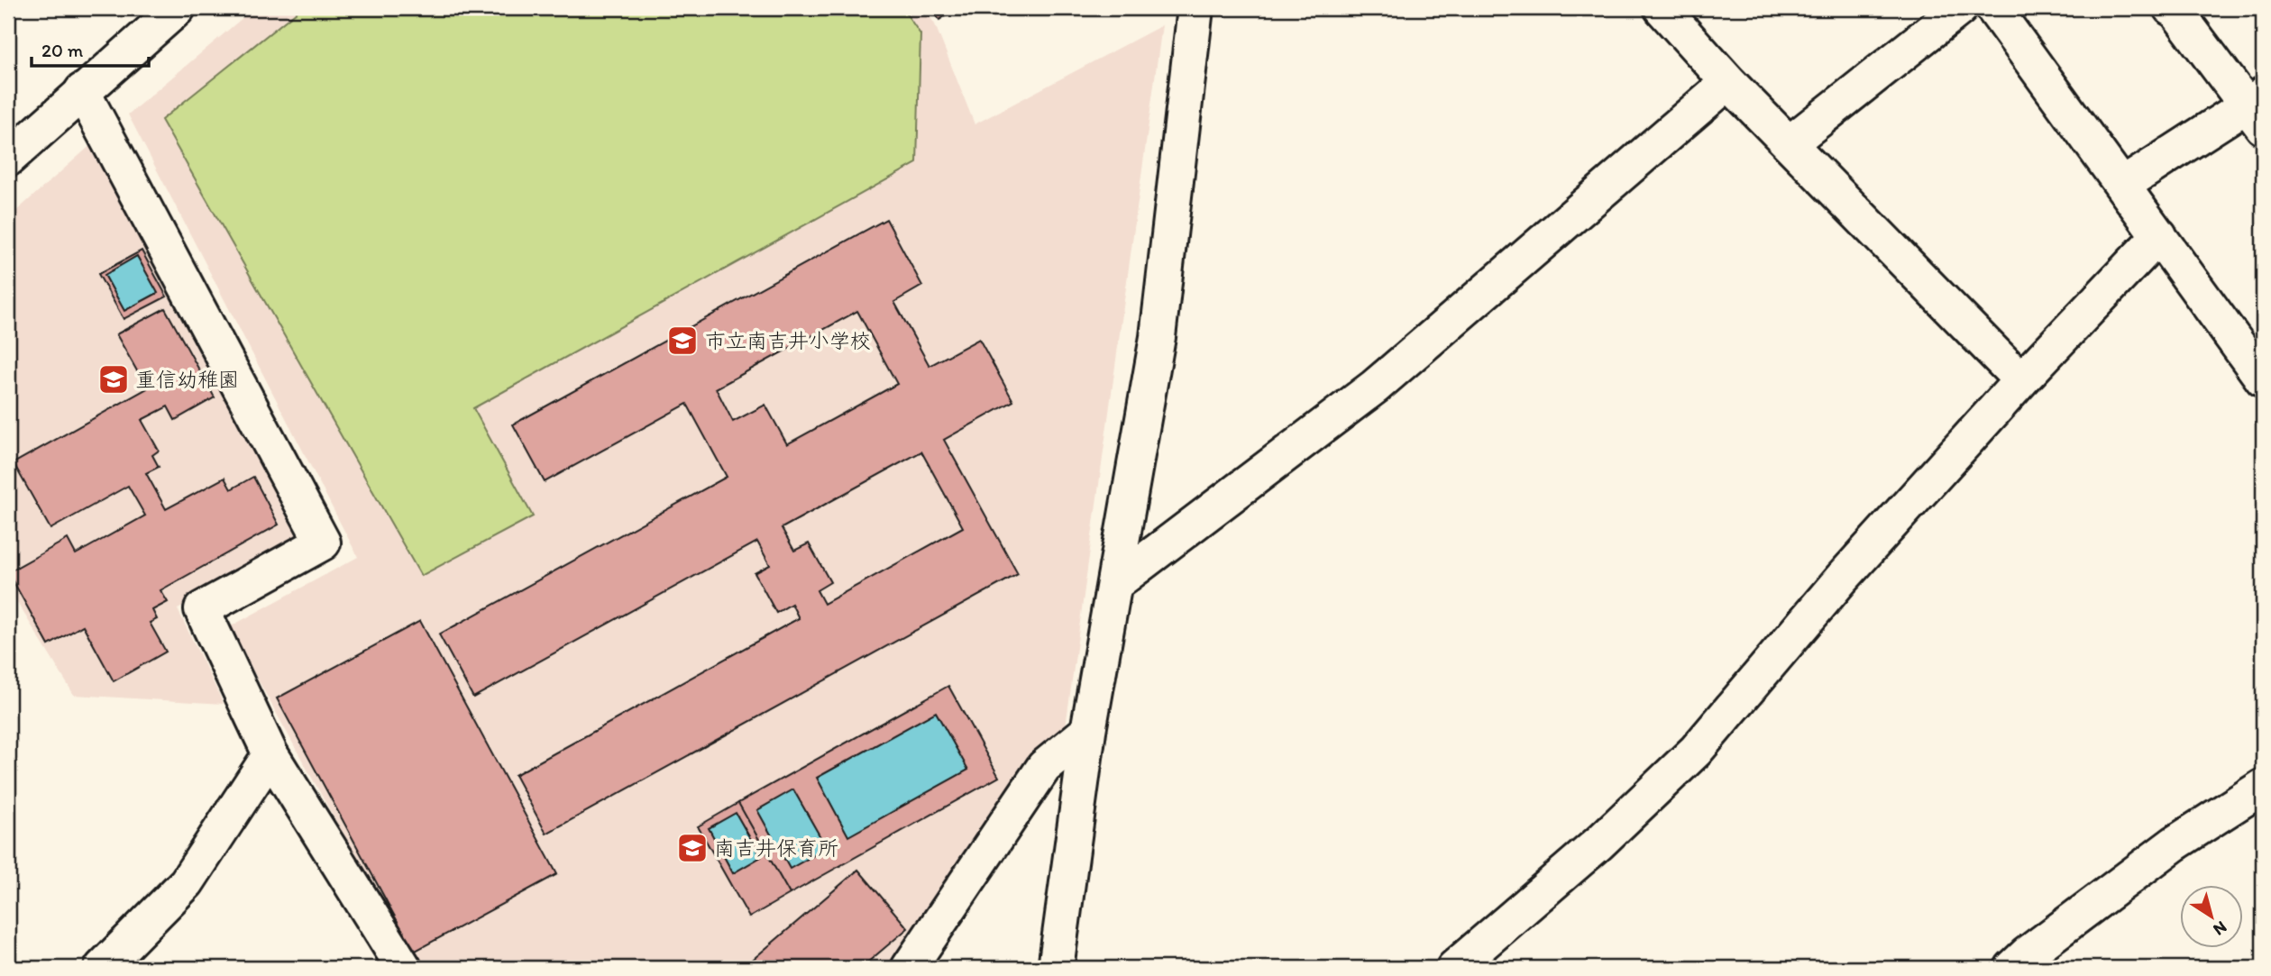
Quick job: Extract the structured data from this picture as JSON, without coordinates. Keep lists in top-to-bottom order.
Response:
{
  "places": {
    "school or university": ["市立南吉井小学校", "重信幼稚園", "南吉井保育所"]
  },
  "scale_bar": "20 m",
  "north": "bottom right"
}
